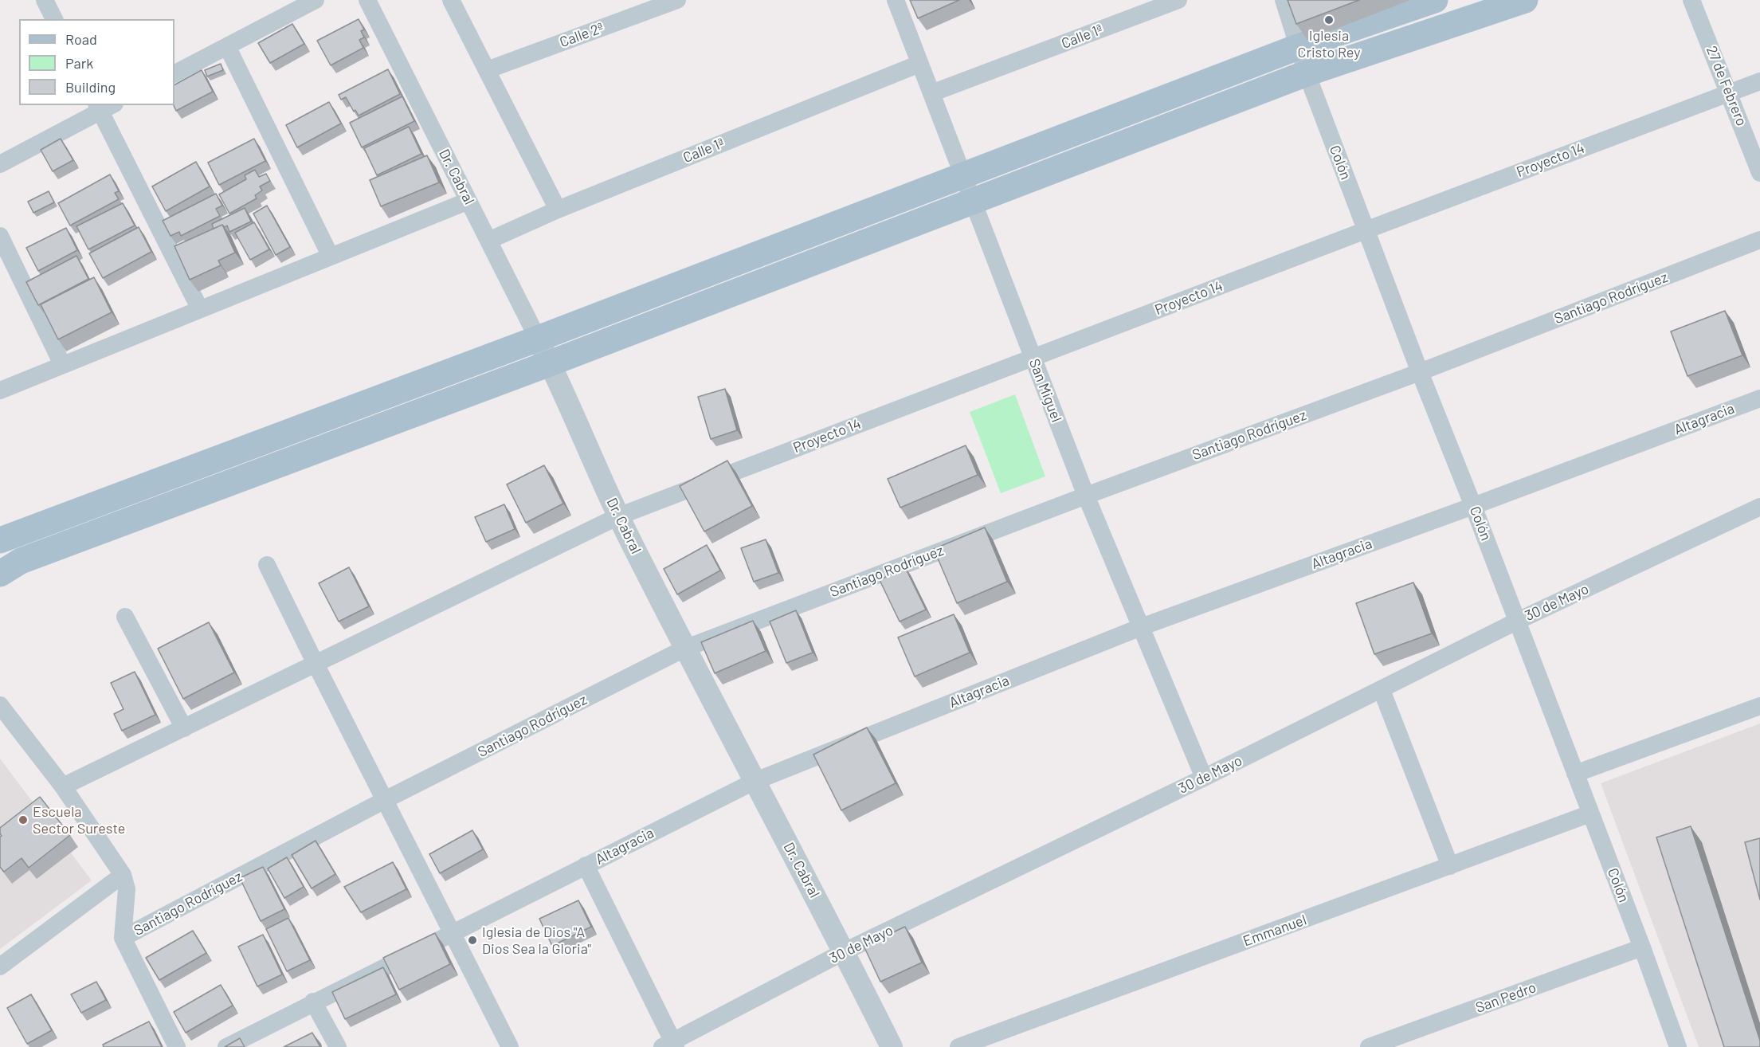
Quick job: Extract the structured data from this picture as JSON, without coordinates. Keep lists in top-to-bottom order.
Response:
{
  "streets": {
    "street": [
      "Calle 2ª",
      "Calle 1ª",
      "27 de Febrero",
      "Proyecto 14",
      "Colón",
      "Dr. Cabral",
      "Santiago Rodríguez",
      "San Miguel",
      "Altagracia",
      "30 de Mayo",
      "Emmanuel",
      "San Pedro"
    ]
  },
  "crossings": [
    ["Calle 1ª", "Dr. Cabral"],
    ["Calle 1ª", "San Miguel"],
    ["27 de Febrero", "Proyecto 14"],
    ["Proyecto 14", "Colón"],
    ["Proyecto 14", "Dr. Cabral"],
    ["Proyecto 14", "San Miguel"],
    ["Colón", "Santiago Rodríguez"],
    ["Colón", "Altagracia"],
    ["Colón", "30 de Mayo"],
    ["Colón", "Emmanuel"],
    ["Colón", "San Pedro"],
    ["Dr. Cabral", "Santiago Rodríguez"],
    ["Dr. Cabral", "Altagracia"],
    ["Dr. Cabral", "30 de Mayo"],
    ["Santiago Rodríguez", "San Miguel"],
    ["San Miguel", "Altagracia"],
    ["San Miguel", "30 de Mayo"]
  ],
  "places": ["Iglesia Cristo Rey", "Escuela Sector Sureste", "Iglesia de Dios \"A Dios Sea la Gloria\""],
  "legend": ["Road", "Park", "Building"]
}
